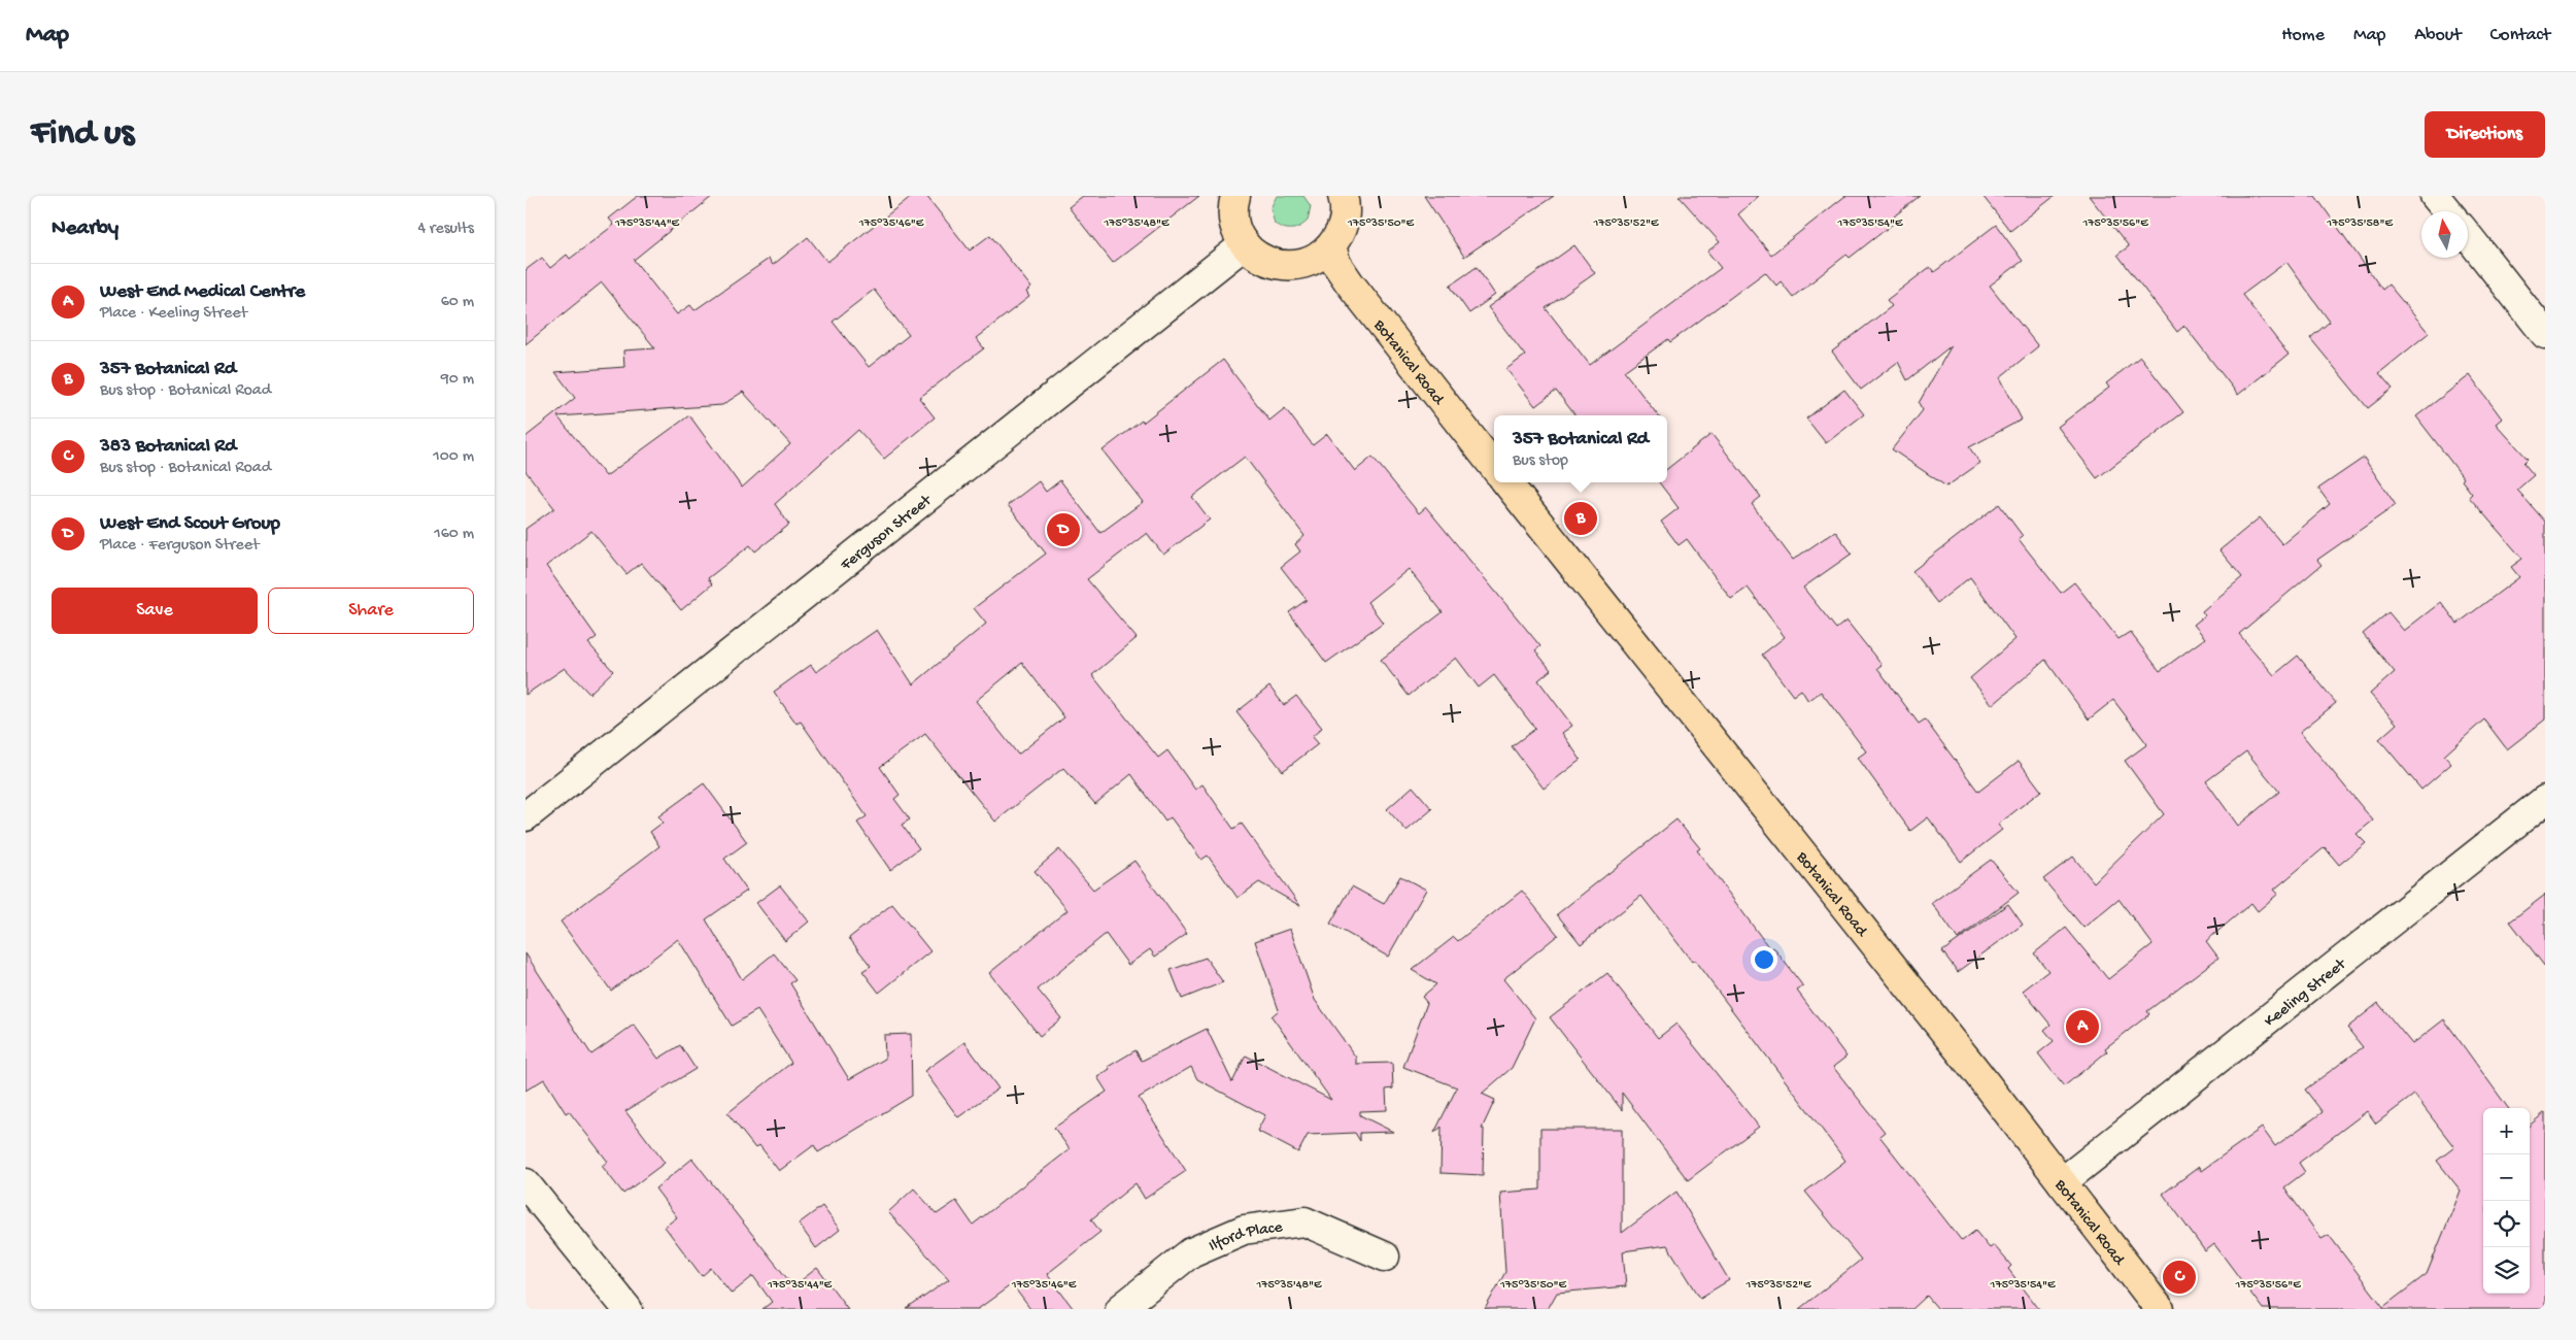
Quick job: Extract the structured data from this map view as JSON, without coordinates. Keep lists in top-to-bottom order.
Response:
{
  "streets": {
    "main road": ["Botanical Road"],
    "street": ["Ferguson Street", "Keeling Street", "Ilford Place"]
  },
  "crossings": [
    ["Botanical Road", "Keeling Street"]
  ],
  "north": "top",
  "page": {
    "header": "Map",
    "nav": [
      "Home",
      "Map",
      "About",
      "Contact"
    ],
    "buttons": [
      "Directions",
      ["Save", "Share"]
    ],
    "title": "Find us",
    "heading": ["Nearby", "4 results"],
    "list": [
      {
        "mark": "A",
        "name": "West End Medical Centre",
        "note": "Place · Keeling Street",
        "value": "60 m"
      },
      {
        "mark": "B",
        "name": "357 Botanical Rd",
        "note": "Bus stop · Botanical Road",
        "value": "90 m"
      },
      {
        "mark": "C",
        "name": "383 Botanical Rd",
        "note": "Bus stop · Botanical Road",
        "value": "100 m"
      },
      {
        "mark": "D",
        "name": "West End Scout Group",
        "note": "Place · Ferguson Street",
        "value": "160 m"
      }
    ],
    "popup": ["357 Botanical Rd", "Bus stop"],
    "pins": [
      "B",
      "D",
      "A",
      "C"
    ],
    "map_buttons": ["+", "−"]
  },
  "coordinates": [
    "175°35'44\"E",
    "175°35'46\"E",
    "175°35'48\"E",
    "175°35'50\"E",
    "175°35'52\"E",
    "175°35'54\"E",
    "175°35'56\"E",
    "175°35'58\"E"
  ]
}
